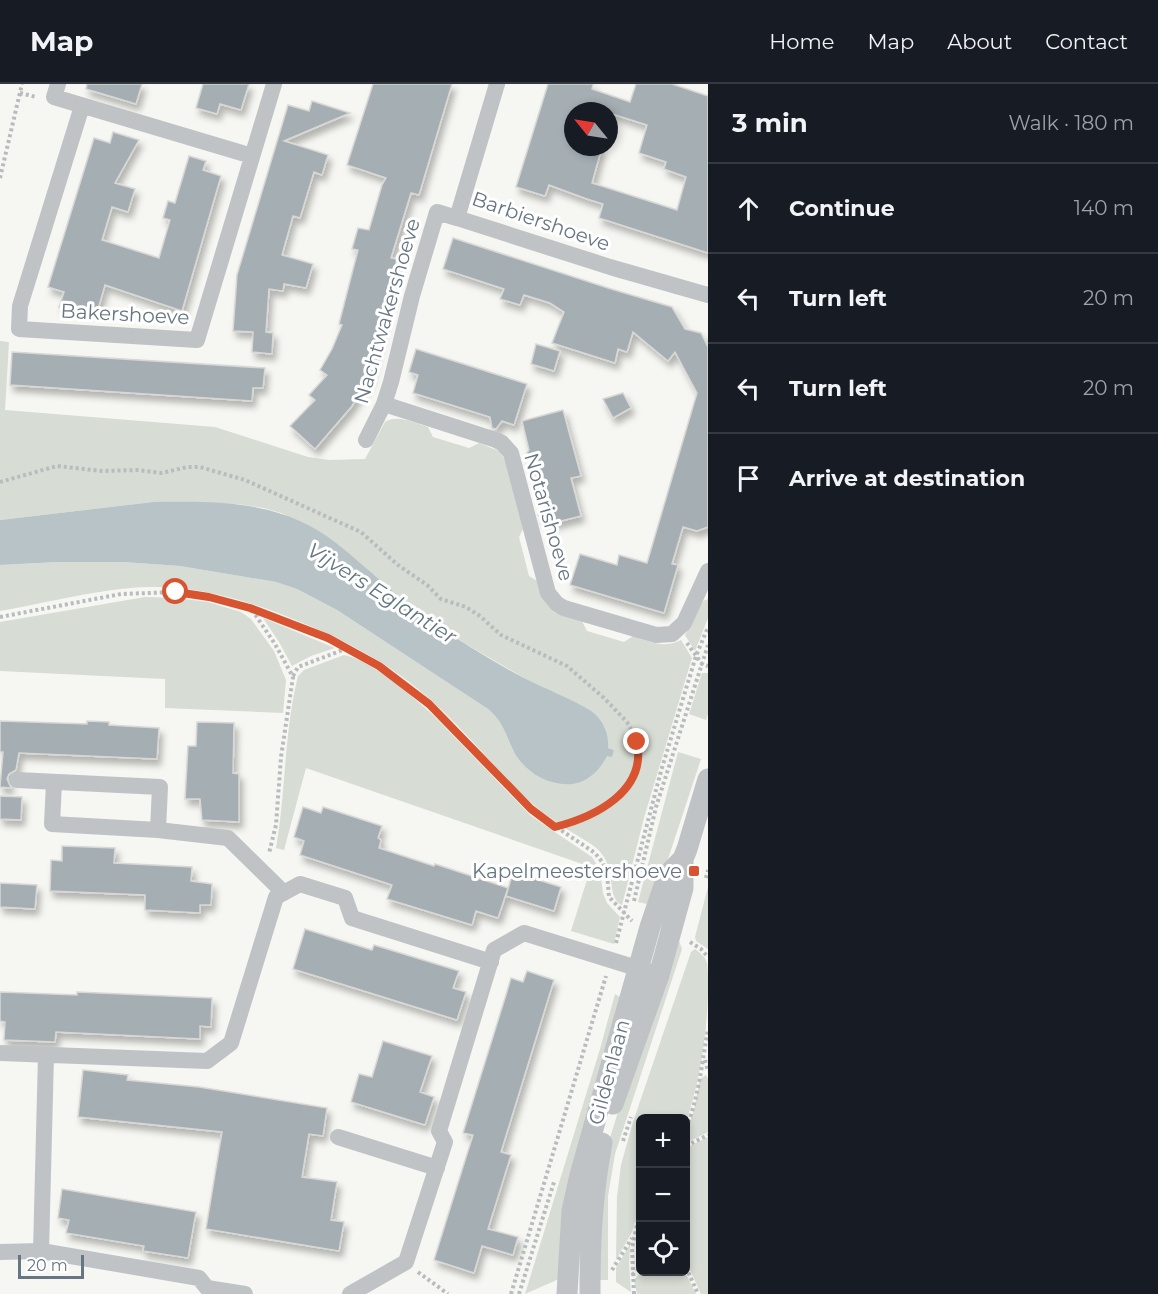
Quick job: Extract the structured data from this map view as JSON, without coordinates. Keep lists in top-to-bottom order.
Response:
{
  "streets": {
    "street": [
      "Barbiershoeve",
      "Nachtwakershoeve",
      "Bakershoeve",
      "Notarishoeve",
      "Gildenlaan"
    ]
  },
  "crossings": [
    ["Barbiershoeve", "Nachtwakershoeve"],
    ["Nachtwakershoeve", "Notarishoeve"]
  ],
  "water": ["Vijvers Eglantier"],
  "places": {
    "transit": ["Kapelmeestershoeve"]
  },
  "scale_bar": "20 m",
  "north": "top left",
  "page": {
    "header": "Map",
    "nav": [
      "Home",
      "Map",
      "About",
      "Contact"
    ],
    "heading": ["3 min", "Walk · 180 m"],
    "list": [
      ["Continue", "140 m"],
      ["Turn left", "20 m"],
      ["Turn left", "20 m"],
      "Arrive at destination"
    ],
    "map_buttons": ["+", "−"],
    "scale": "20 m"
  }
}
